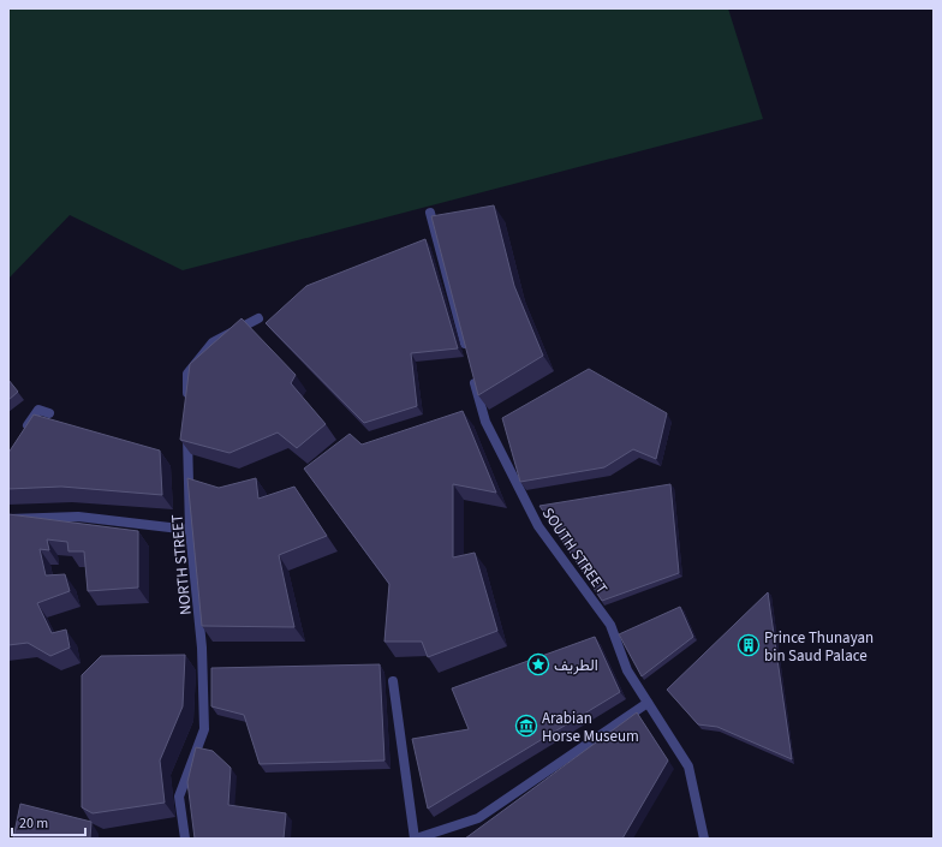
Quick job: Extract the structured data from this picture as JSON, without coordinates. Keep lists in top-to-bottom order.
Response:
{
  "streets": {
    "street": ["SOUTH STREET", "NORTH STREET"]
  },
  "places": {
    "building": ["Prince Thunayan bin Saud Palace"],
    "place": ["الطريف"],
    "museum": ["Arabian Horse Museum"]
  },
  "scale_bar": "20 m"
}
